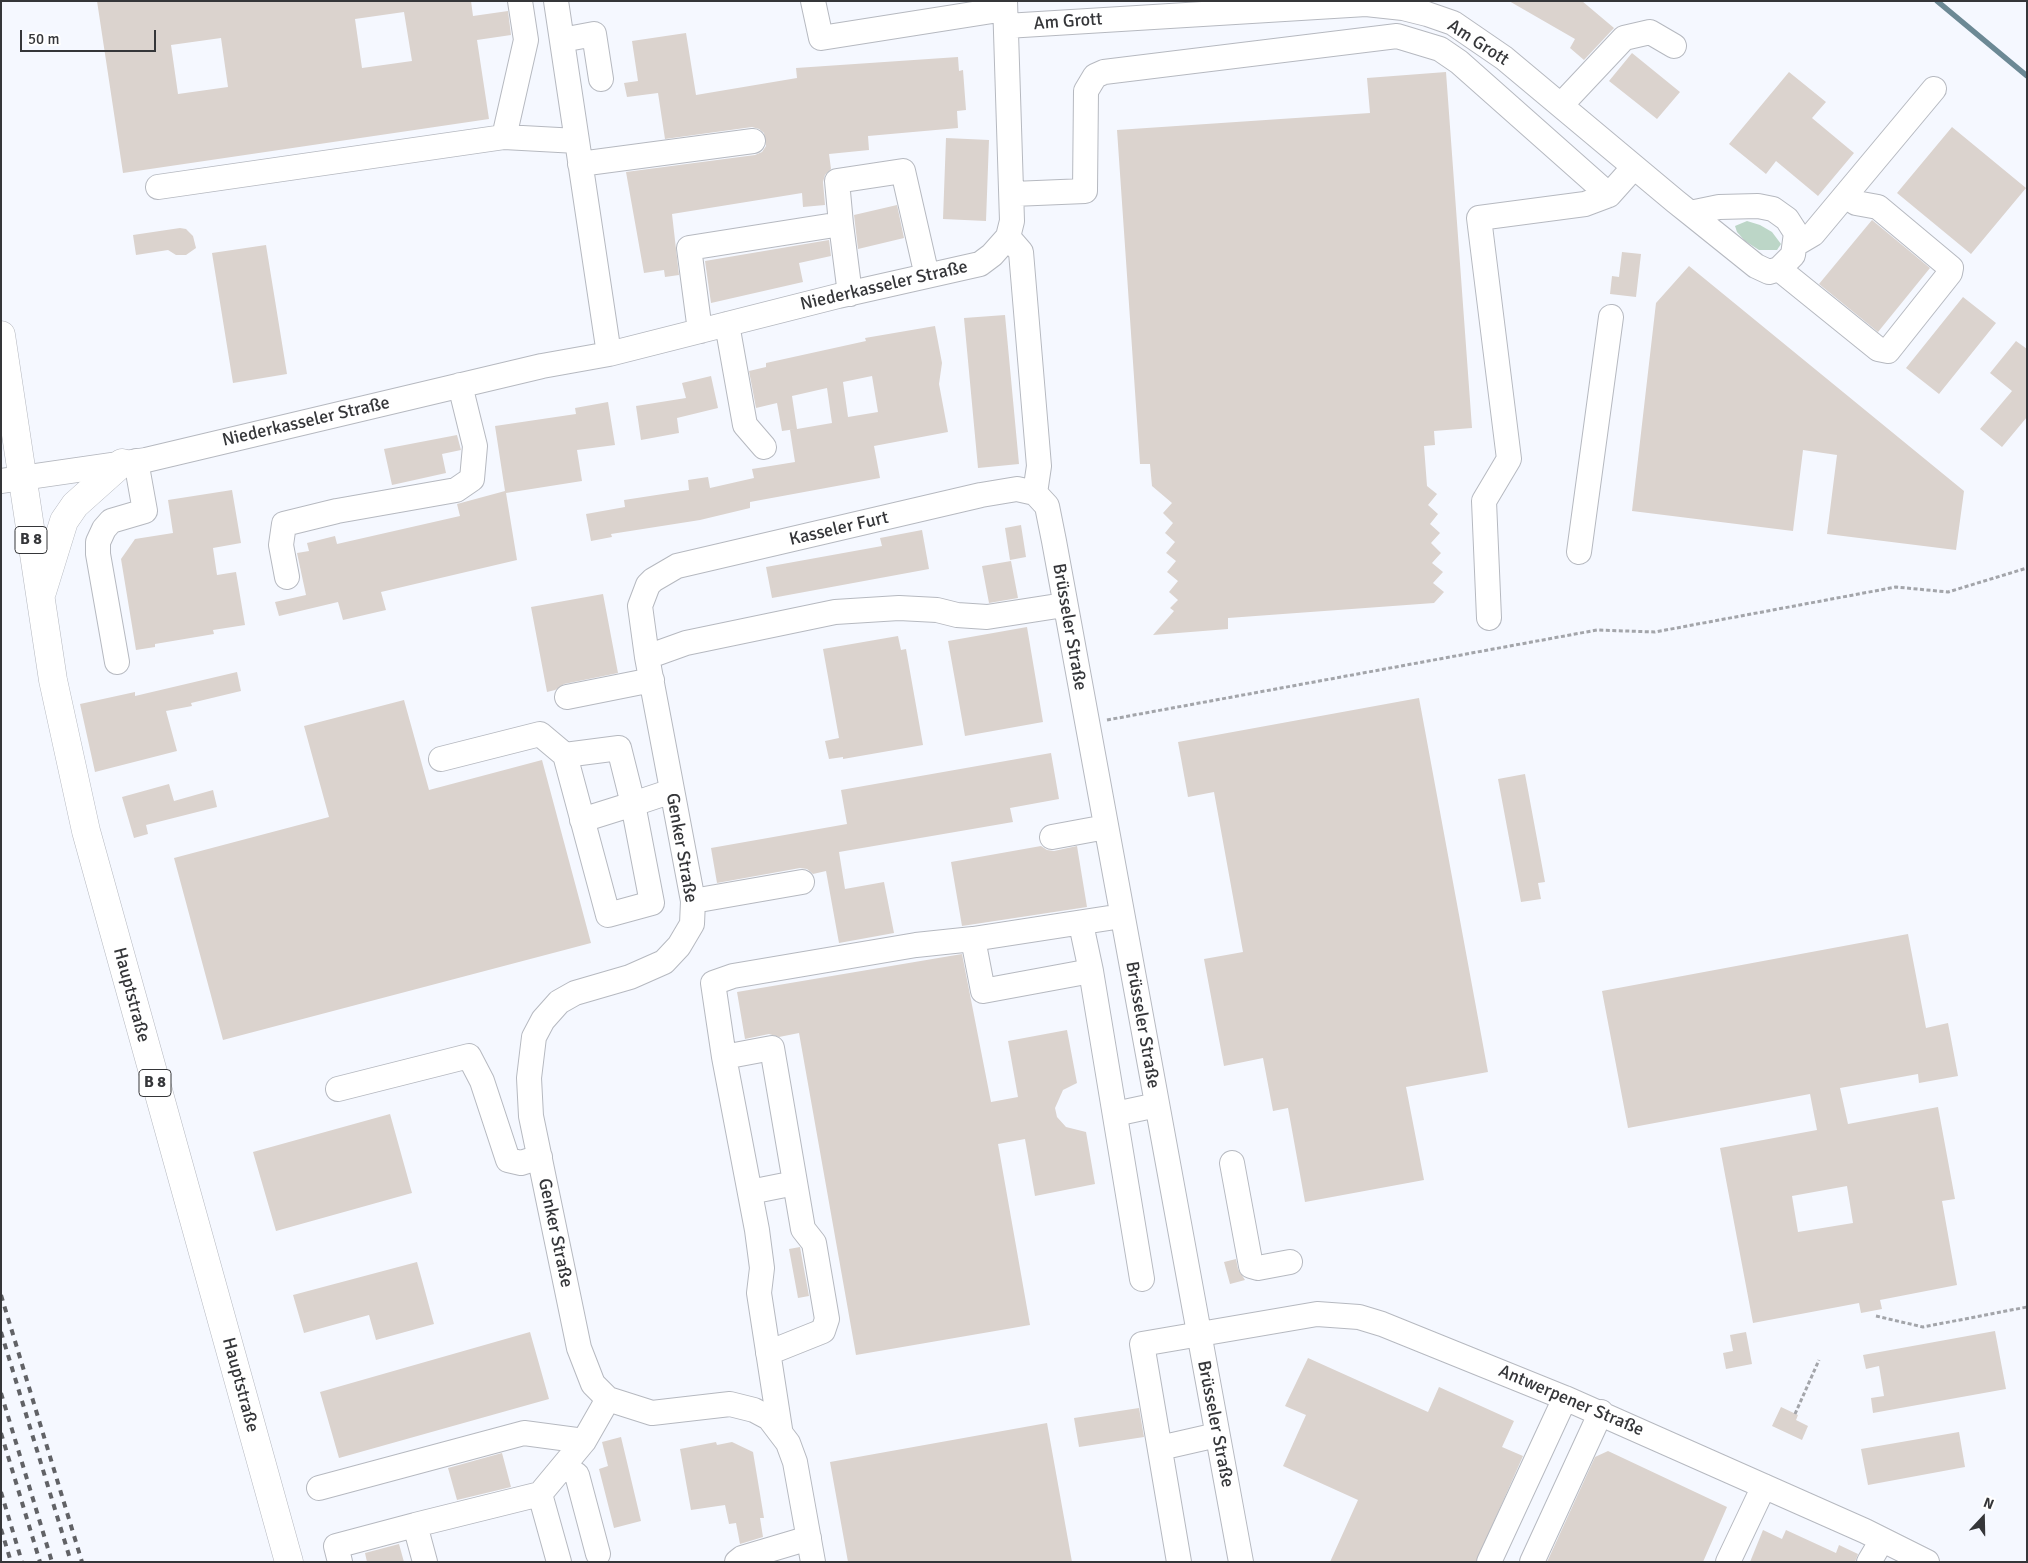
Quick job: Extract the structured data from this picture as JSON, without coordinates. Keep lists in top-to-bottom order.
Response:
{
  "streets": {
    "main road": ["B 8", "Hauptstraße"],
    "street": [
      "Am Grott",
      "Niederkasseler Straße",
      "Kasseler Furt",
      "Brüsseler Straße",
      "Genker Straße",
      "Antwerpener Straße"
    ]
  },
  "crossings": [
    ["Niederkasseler Straße", "B 8"],
    ["Niederkasseler Straße", "Hauptstraße"],
    ["Kasseler Furt", "Brüsseler Straße"],
    ["Kasseler Furt", "Genker Straße"],
    ["B 8", "Hauptstraße"],
    ["Brüsseler Straße", "Antwerpener Straße"]
  ],
  "scale_bar": "50 m",
  "north": "top"
}
